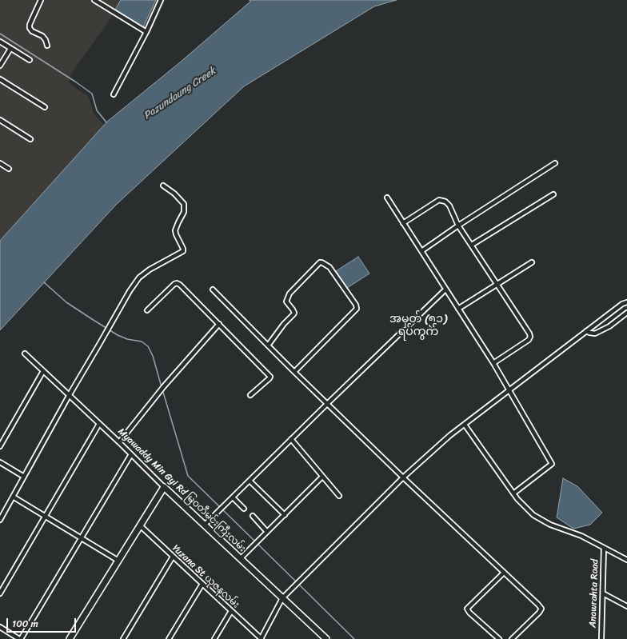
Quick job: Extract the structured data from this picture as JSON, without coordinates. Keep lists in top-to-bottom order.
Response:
{
  "streets": {
    "main road": ["Myawaddy Min Gyi Rd မြဝတီမင်းကြီးလမ်း"],
    "street": ["Yuzana St ယုဇနလမ်း", "Anawrahta Road"]
  },
  "districts": ["အမှတ် (၅၁) ရပ်ကွက်"],
  "water": ["Pazundaung Creek"],
  "scale_bar": "100 m"
}
